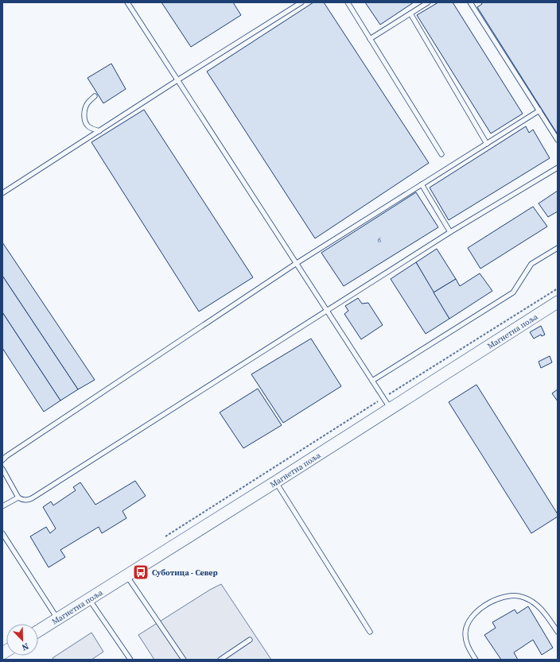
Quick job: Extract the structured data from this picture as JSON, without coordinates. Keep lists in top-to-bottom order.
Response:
{
  "streets": {
    "street": ["Магнетна поља"]
  },
  "places": {
    "bus stop": ["Суботица - Север"]
  },
  "house_numbers": ["6"],
  "north": "bottom right"
}
